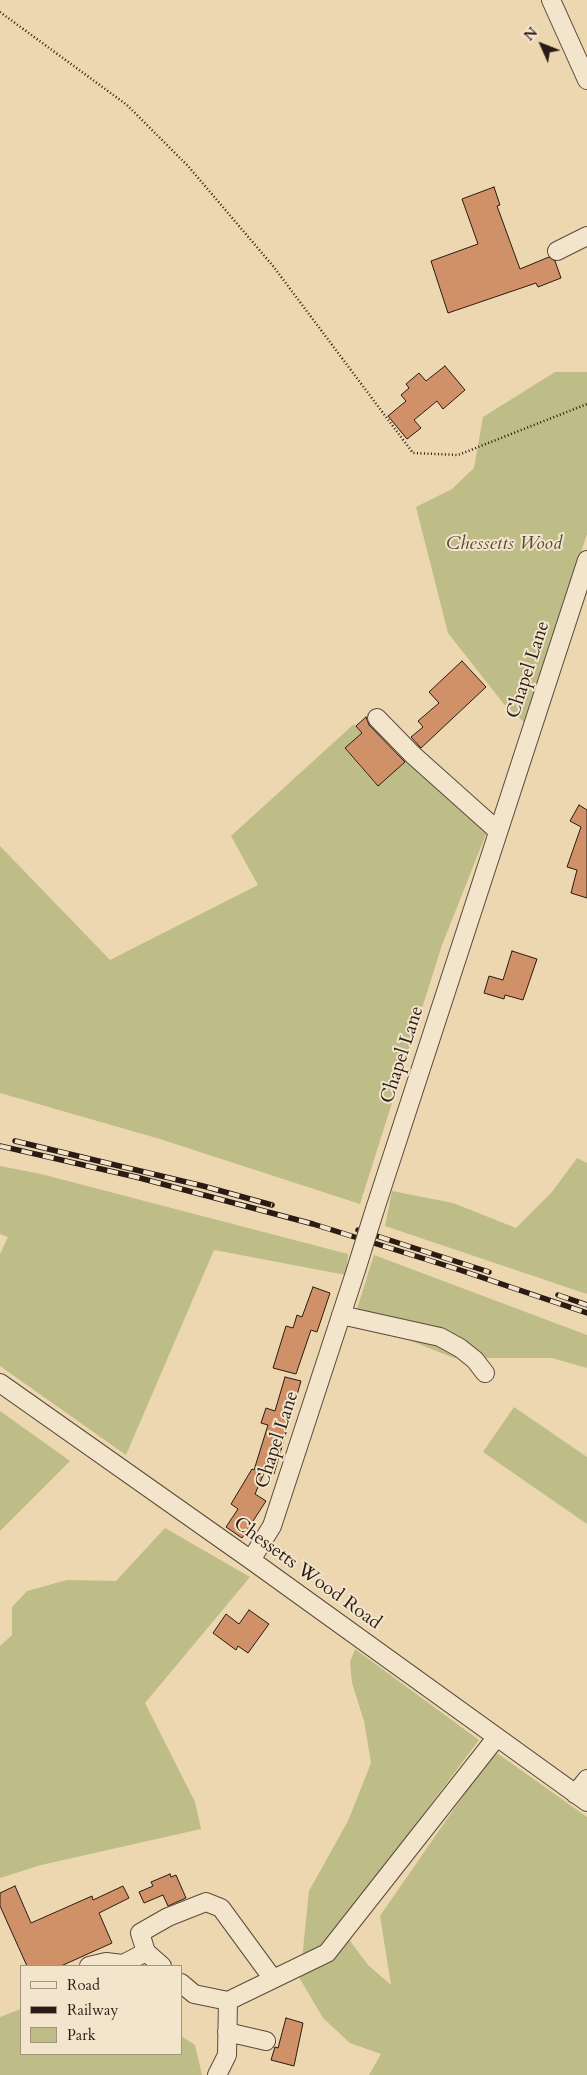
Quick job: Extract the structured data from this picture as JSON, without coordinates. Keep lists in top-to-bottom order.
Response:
{
  "streets": {
    "street": ["Chapel Lane", "Chessetts Wood Road"]
  },
  "crossings": [
    ["Chapel Lane", "Chessetts Wood Road"]
  ],
  "parks": ["Chessetts Wood"],
  "legend": ["Road", "Railway", "Park"],
  "north": "top left"
}
